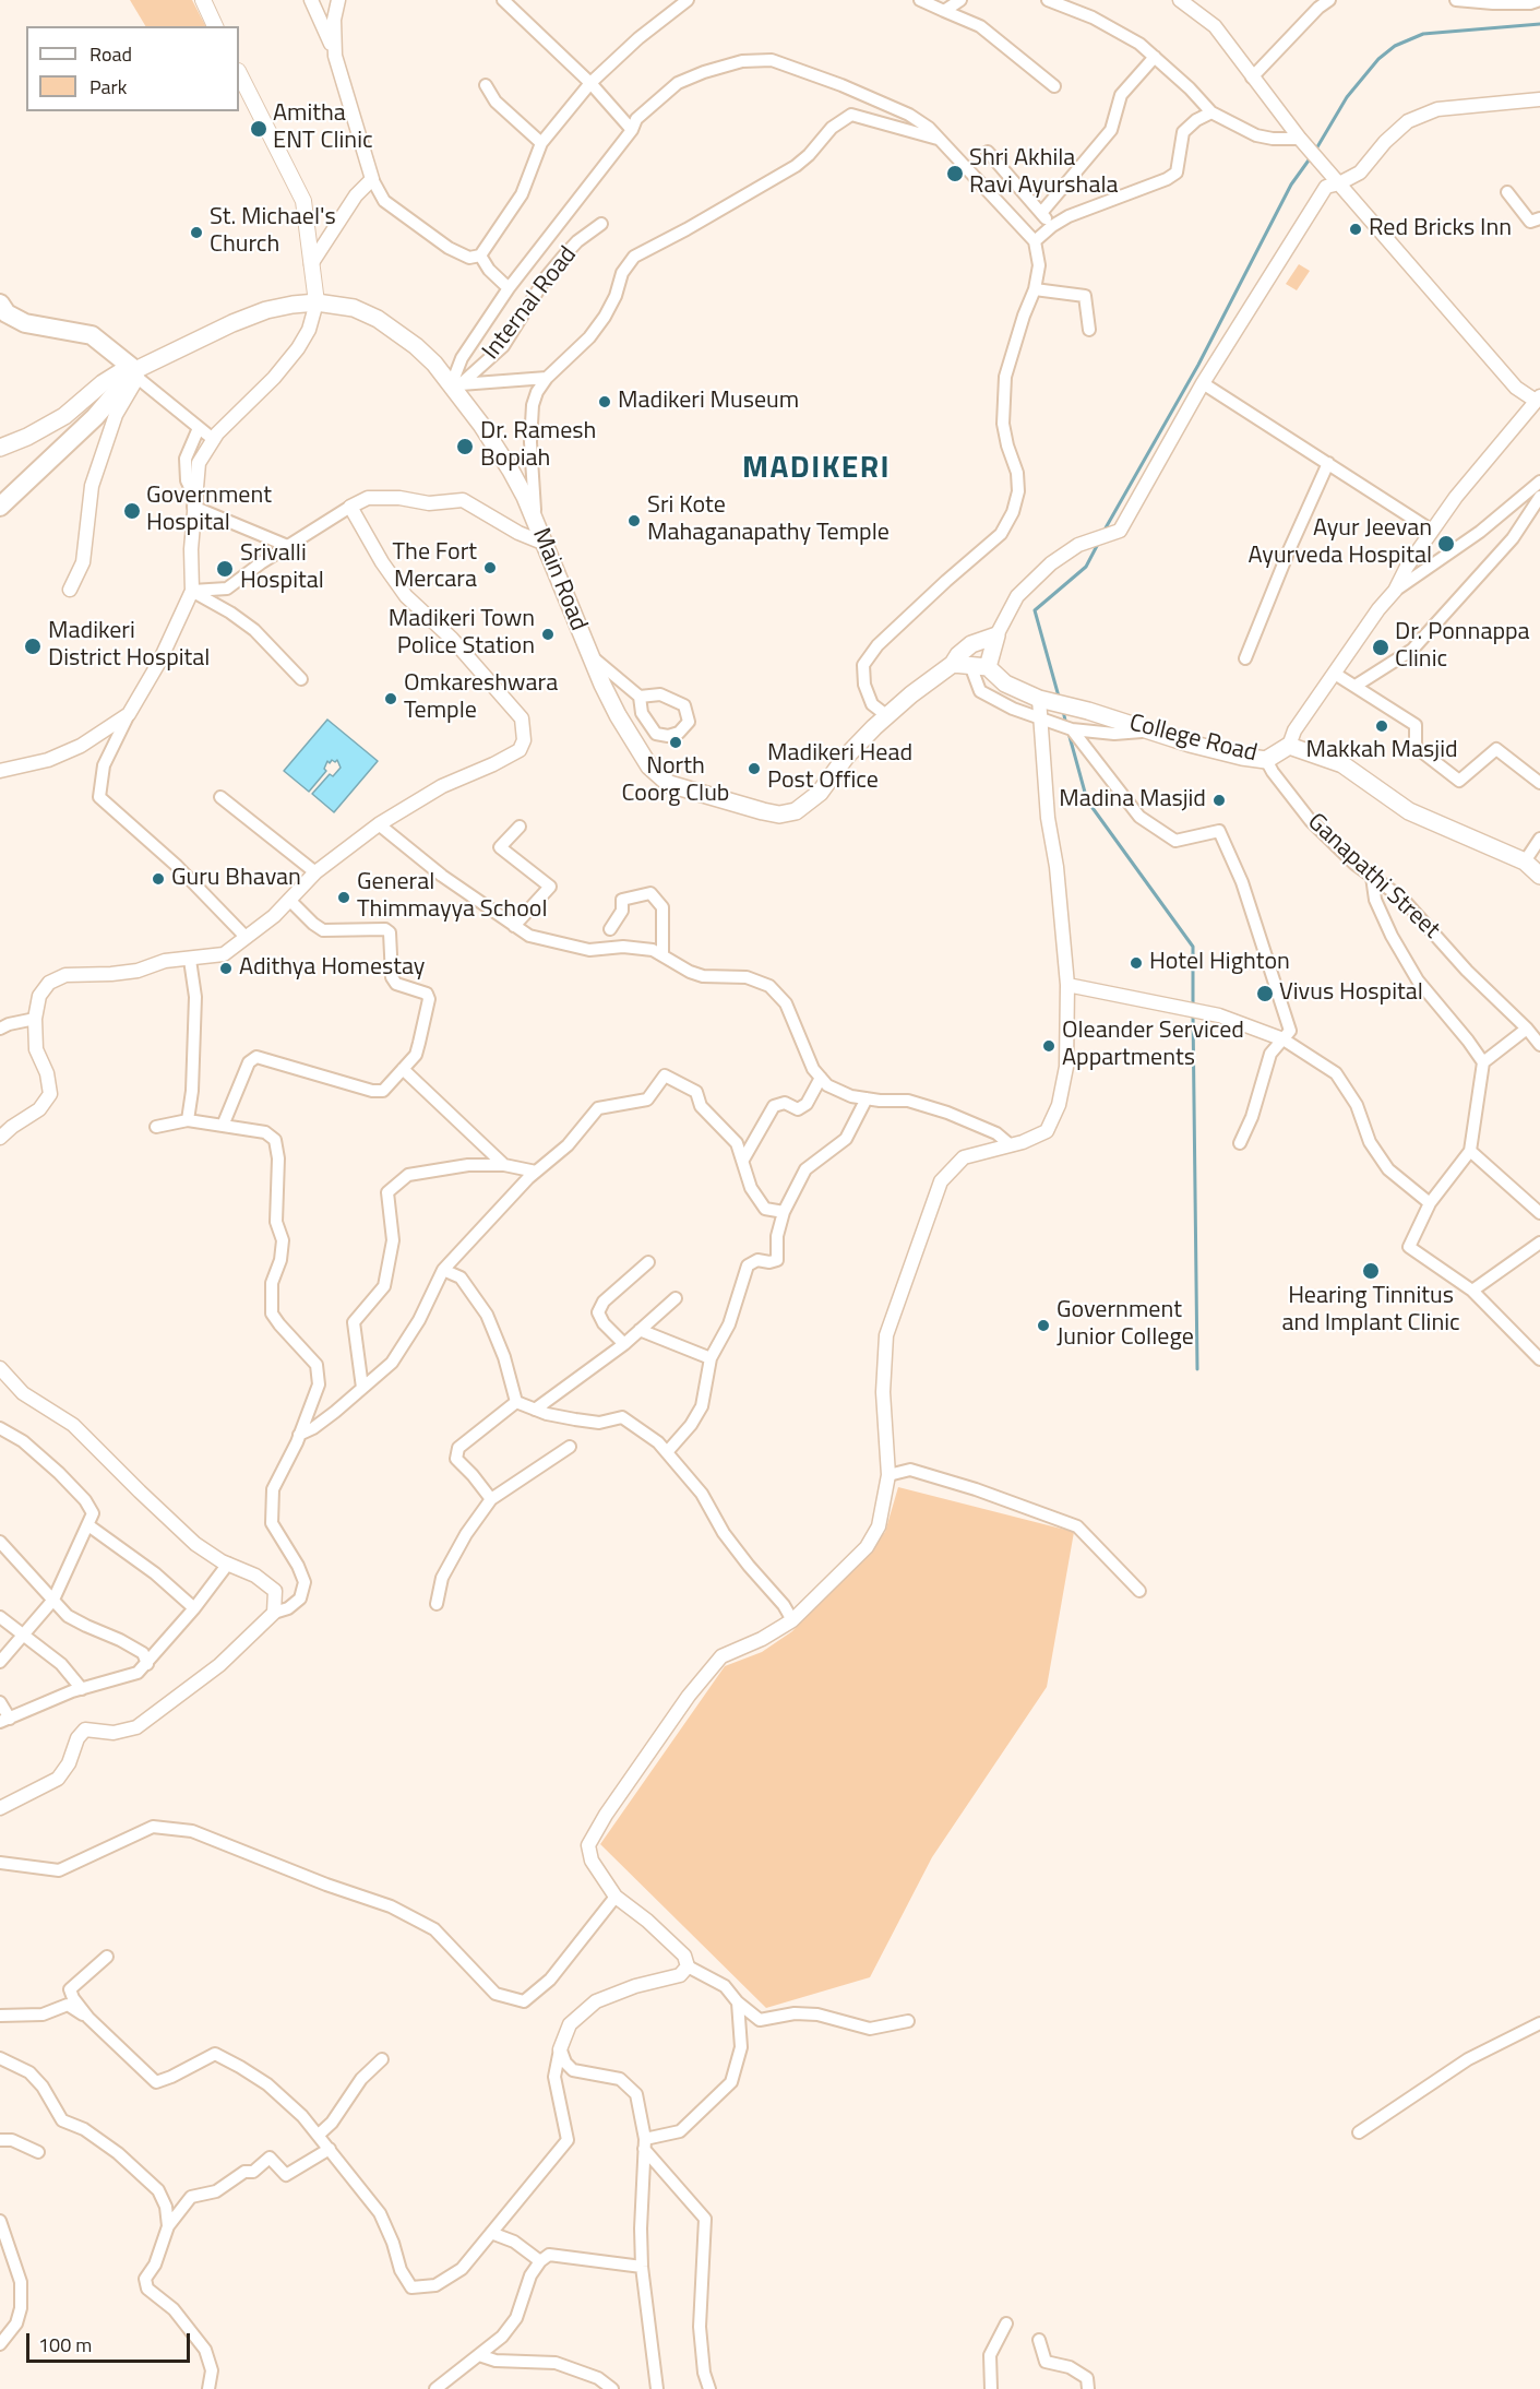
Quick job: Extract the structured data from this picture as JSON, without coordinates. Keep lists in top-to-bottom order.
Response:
{
  "streets": {
    "main road": ["Main Road", "College Road"],
    "street": ["Internal Road", "Ganapathi Street"]
  },
  "crossings": [
    ["Internal Road", "Main Road"],
    ["College Road", "Ganapathi Street"]
  ],
  "districts": ["MADIKERI"],
  "places": [
    "Amitha ENT Clinic",
    "Shri Akhila Ravi Ayurshala",
    "Red Bricks Inn",
    "St. Michael's Church",
    "Madikeri Museum",
    "Dr. Ramesh Bopiah",
    "Government Hospital",
    "Sri Kote Mahaganapathy Temple",
    "Ayur Jeevan Ayurveda Hospital",
    "The Fort Mercara",
    "Srivalli Hospital",
    "Madikeri Town Police Station",
    "Madikeri District Hospital",
    "Dr. Ponnappa Clinic",
    "Omkareshwara Temple",
    "Makkah Masjid",
    "North Coorg Club",
    "Madikeri Head Post Office",
    "Madina Masjid",
    "Guru Bhavan",
    "General Thimmayya School",
    "Hotel Highton",
    "Adithya Homestay",
    "Vivus Hospital",
    "Oleander Serviced Appartments",
    "Hearing Tinnitus and Implant Clinic",
    "Government Junior College"
  ],
  "legend": ["Road", "Park"],
  "scale_bar": "100 m"
}
